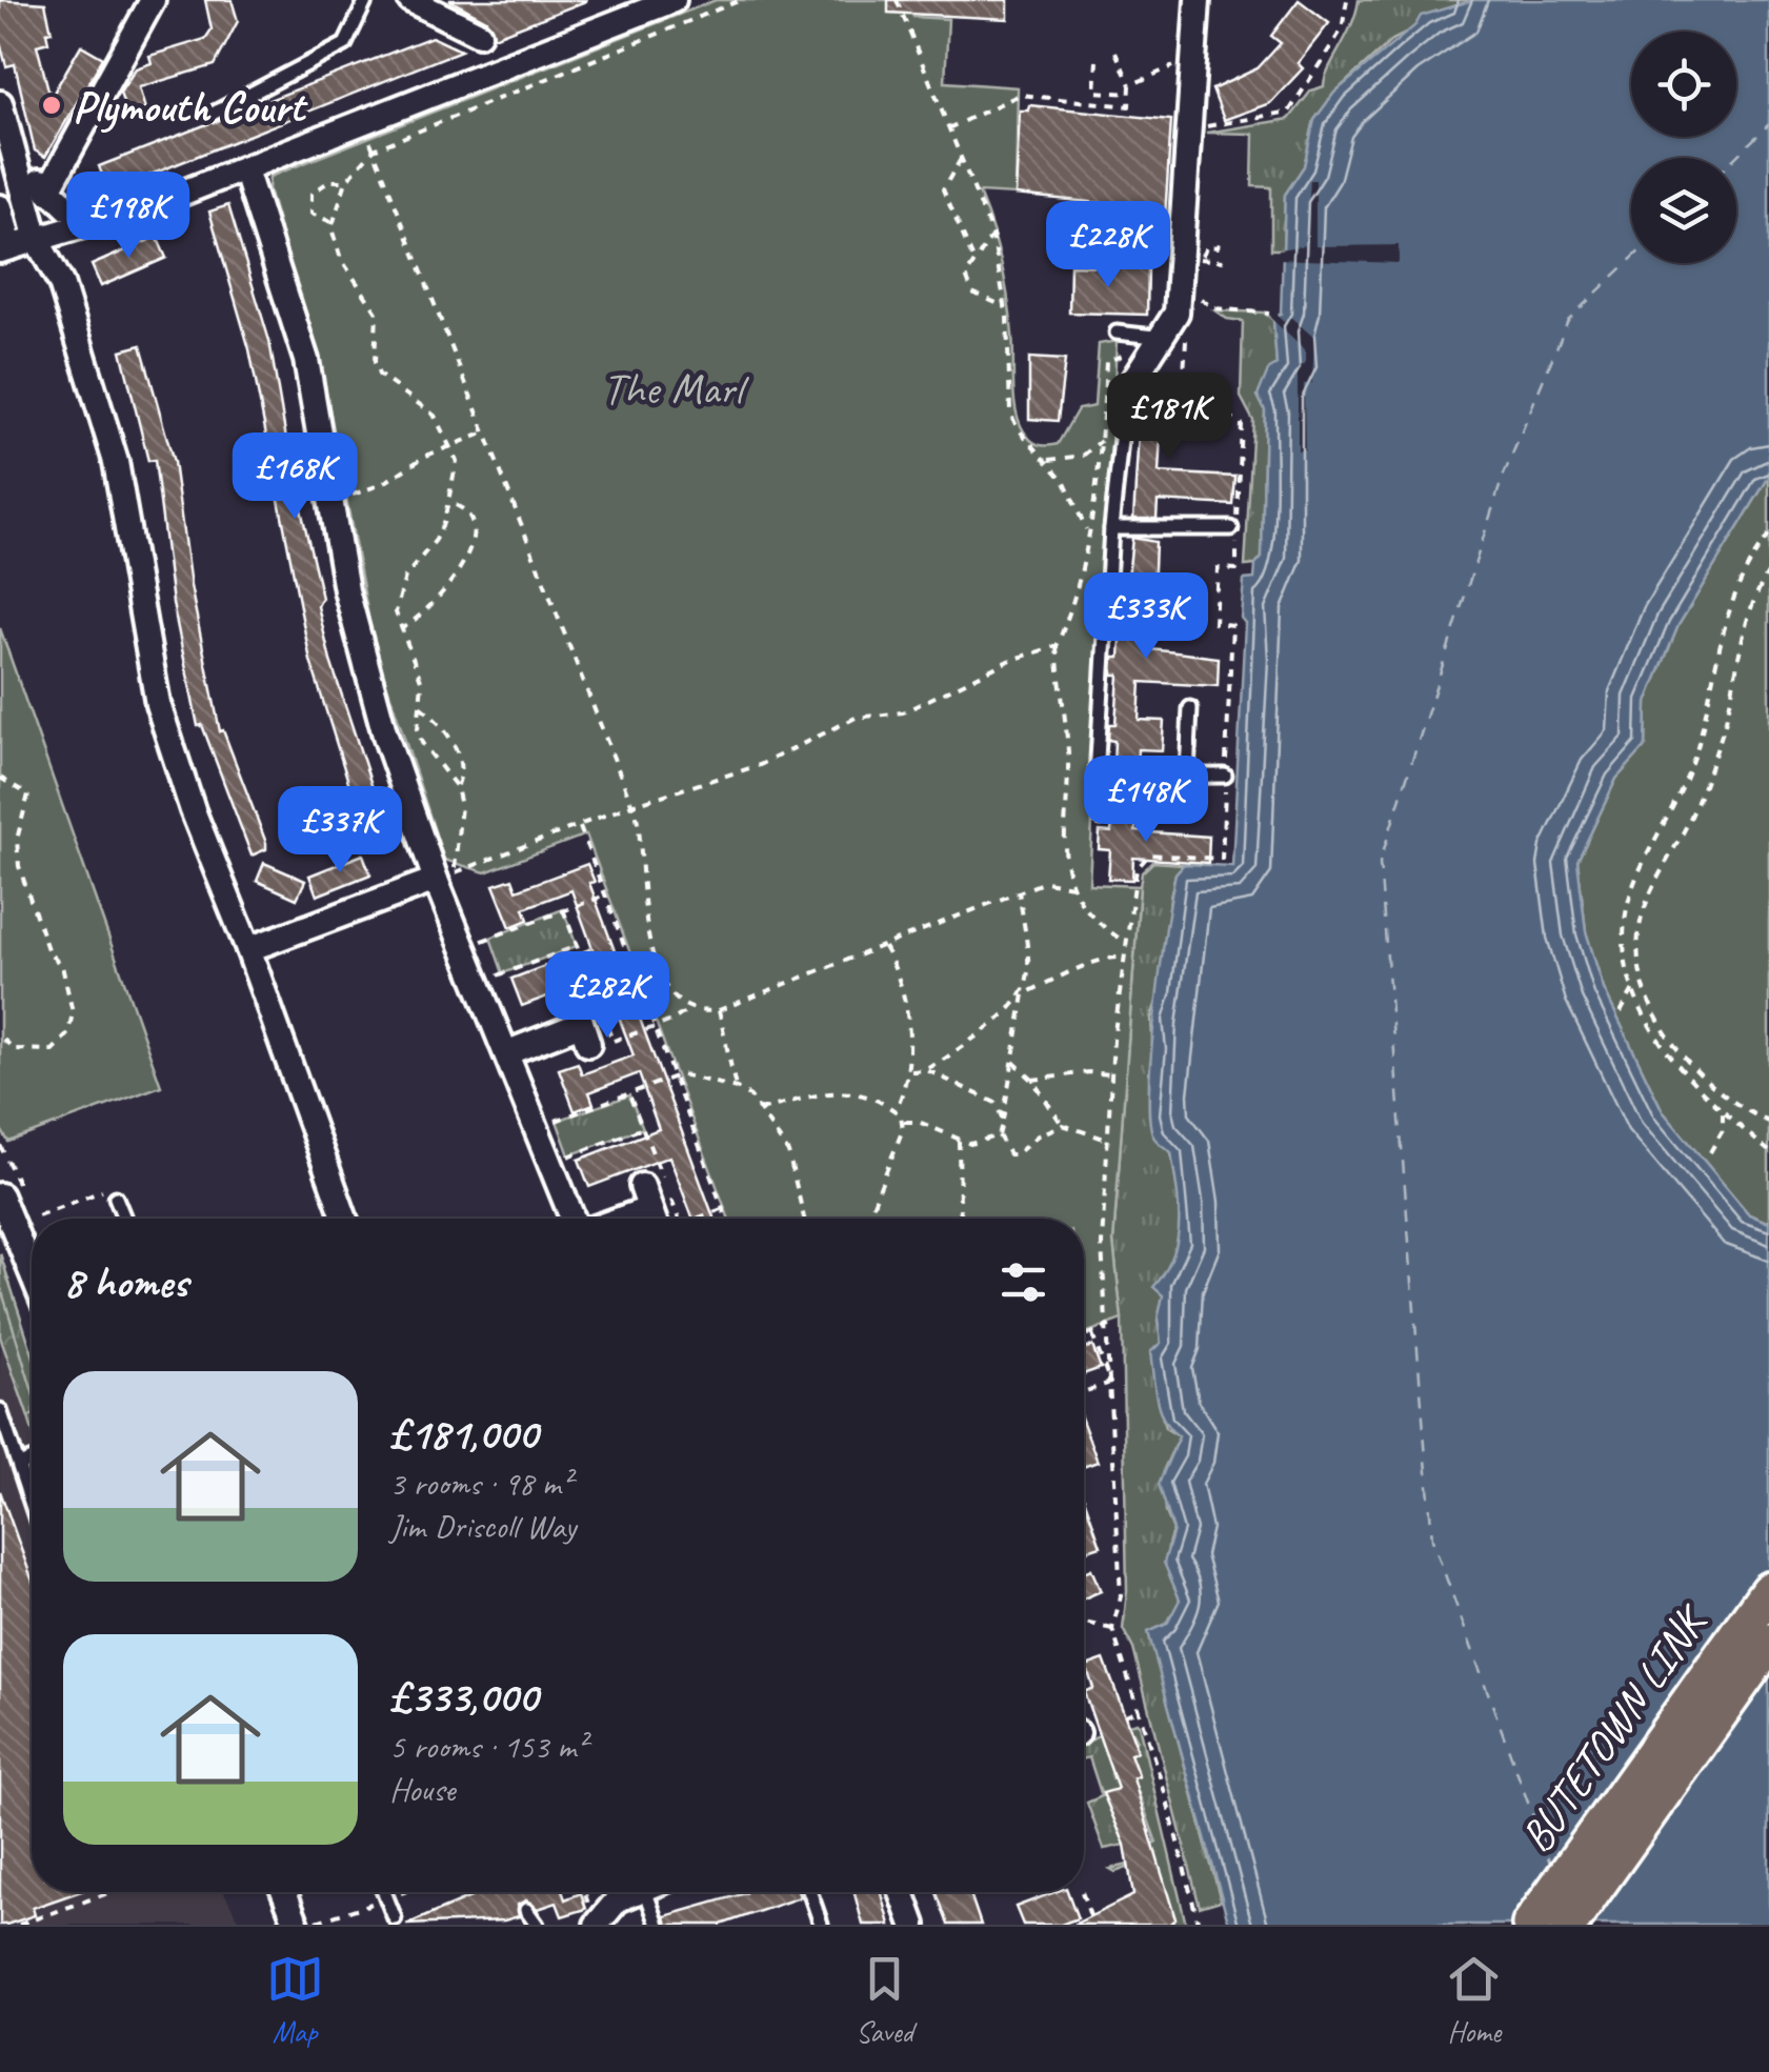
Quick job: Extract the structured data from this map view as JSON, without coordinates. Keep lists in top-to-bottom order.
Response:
{
  "streets": {
    "main road": ["BUTETOWN LINK"]
  },
  "parks": ["The Marl"],
  "places": ["Plymouth Court"],
  "page": {
    "price": [
      "£198K",
      "£228K",
      "£181K",
      "£168K",
      "£333K",
      "£148K",
      "£337K",
      "£282K"
    ],
    "heading": "8 homes",
    "list": [
      {
        "name": "£181,000",
        "note": "3 rooms · 98 m² · Jim Driscoll Way"
      },
      {
        "name": "£333,000",
        "note": "5 rooms · 153 m² · House"
      }
    ],
    "tabs": ["Map", "Saved", "Home"]
  }
}
